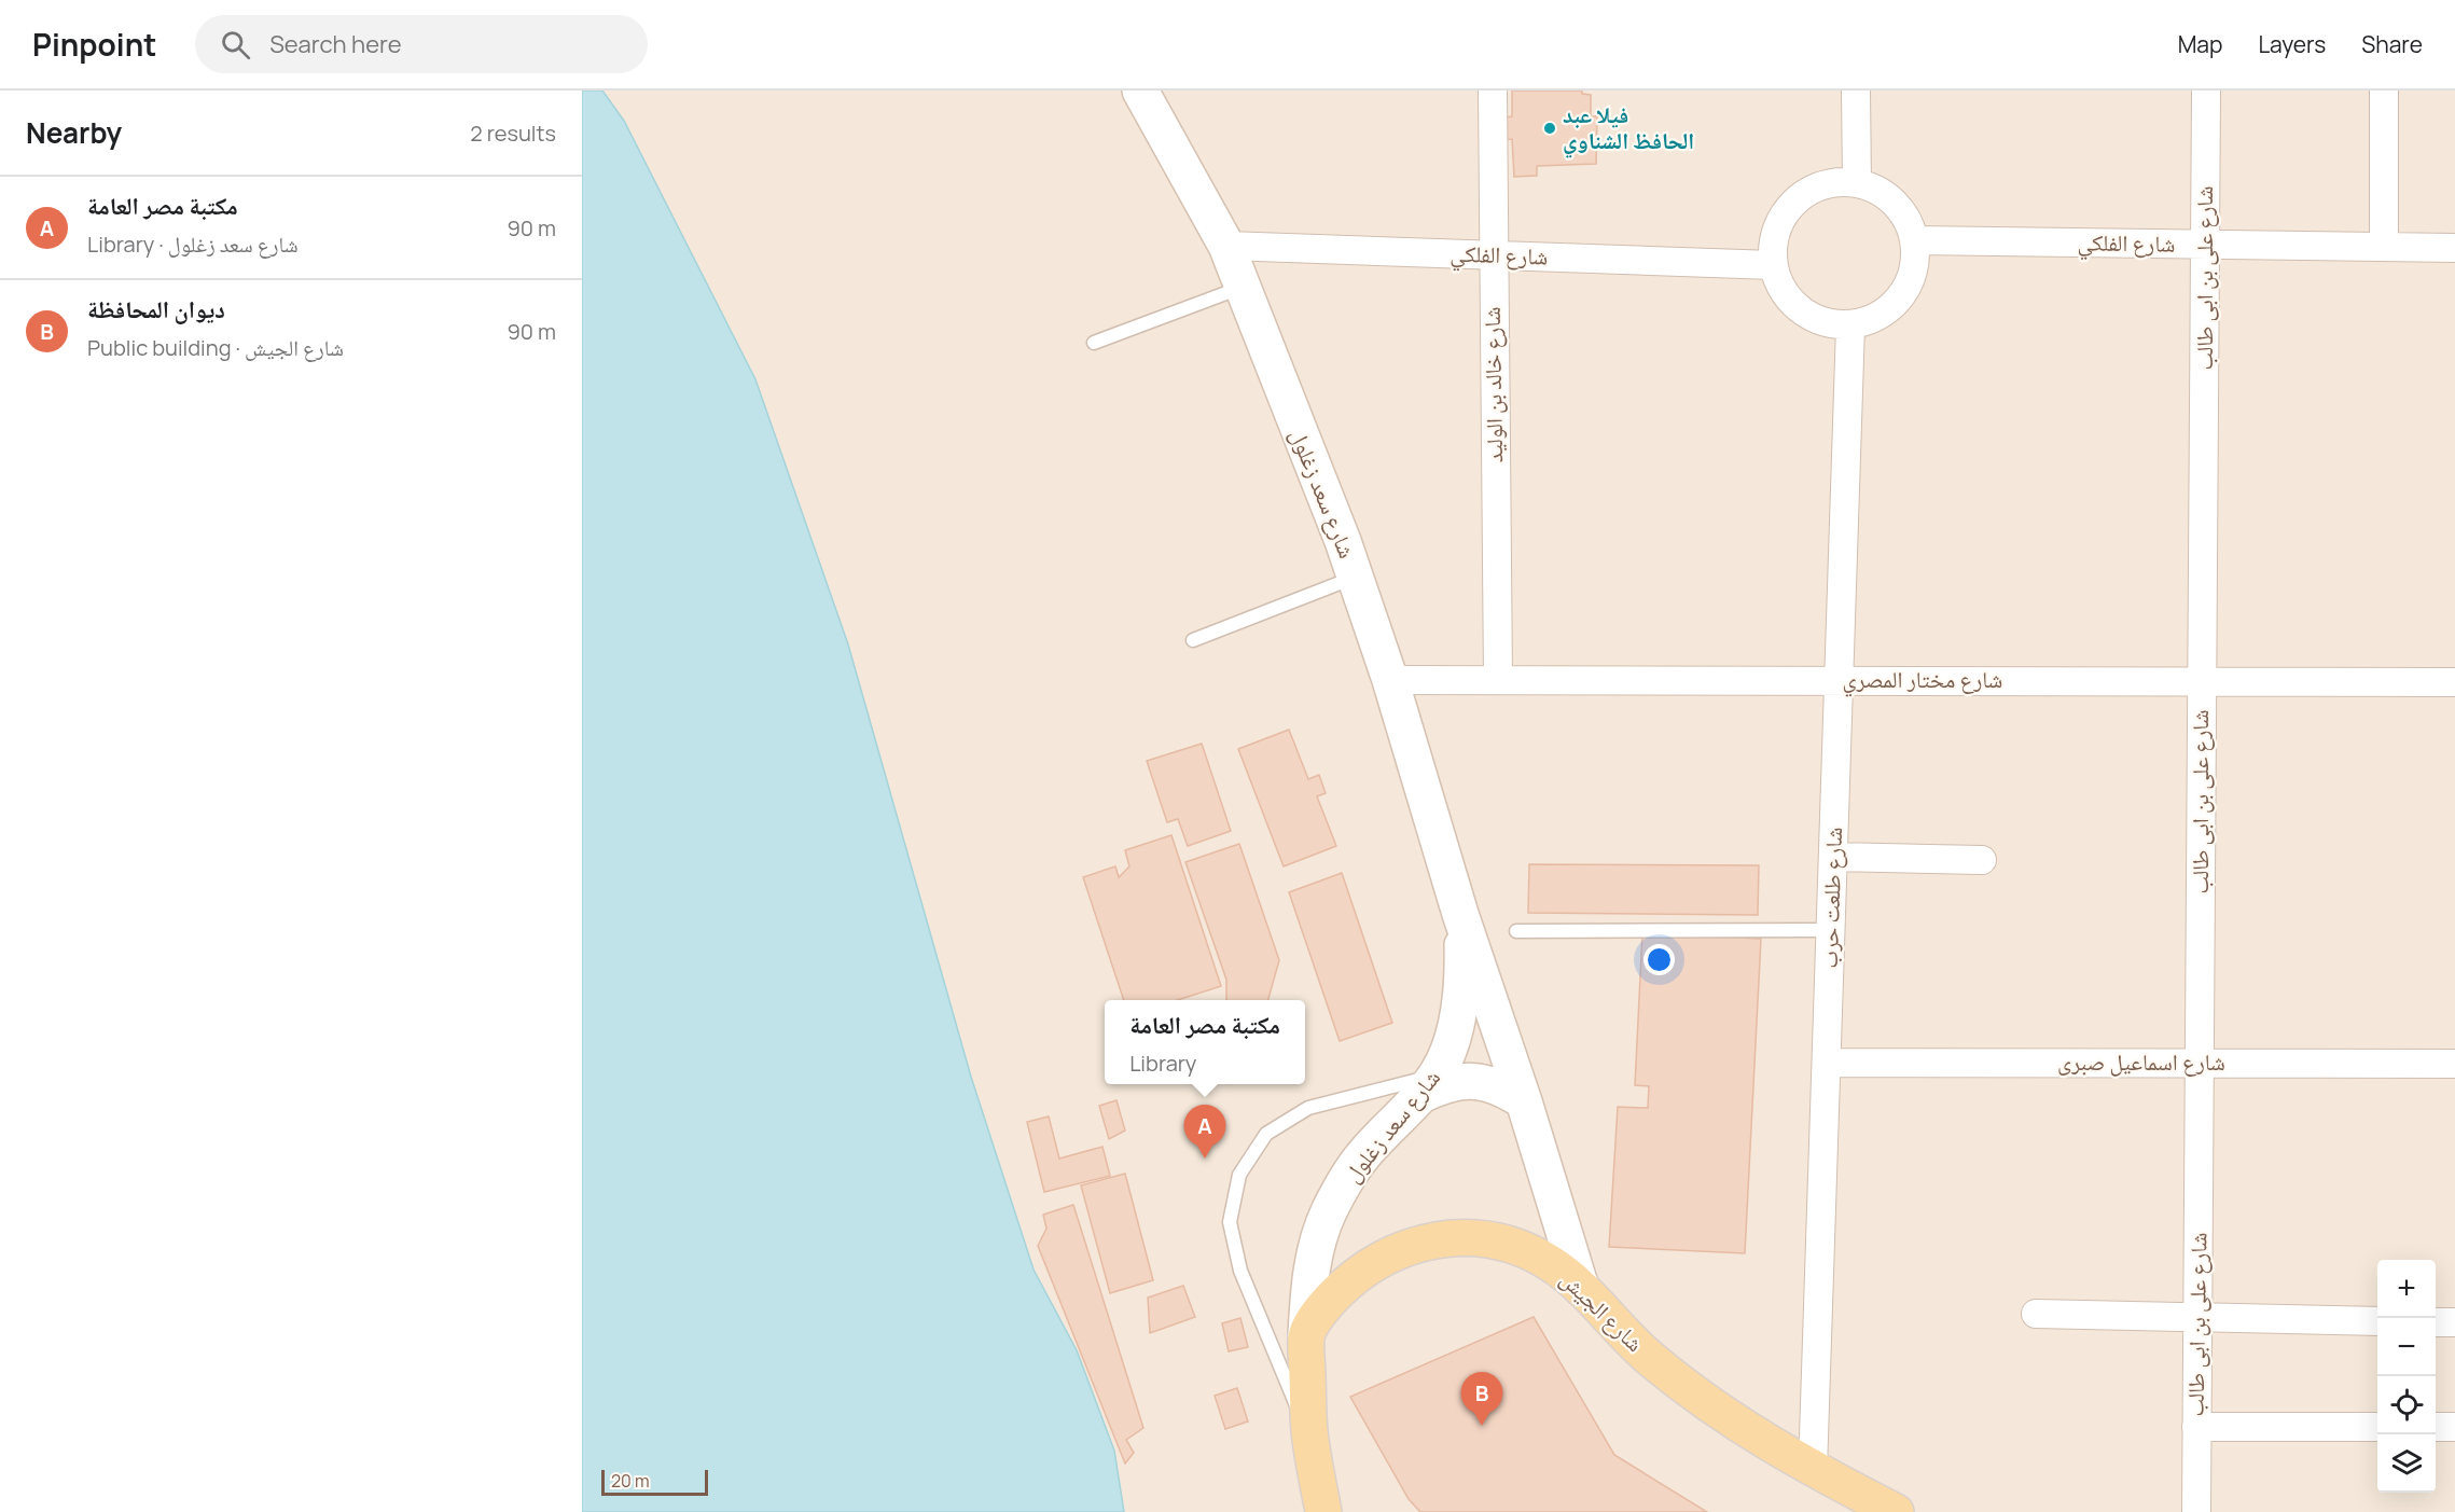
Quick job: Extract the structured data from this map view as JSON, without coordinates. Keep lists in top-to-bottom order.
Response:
{
  "streets": {
    "main road": ["شارع سعد زغلول", "شارع الجيش"],
    "street": [
      "شارع الفلكي",
      "شارع على بن ابى طالب",
      "شارع خالد بن الوليد",
      "شارع مختار المصري",
      "شارع طلعت حرب",
      "شارع اسماعيل صبرى"
    ]
  },
  "crossings": [
    ["شارع الفلكي", "شارع على بن ابى طالب"],
    ["شارع الفلكي", "شارع خالد بن الوليد"],
    ["شارع الفلكي", "شارع سعد زغلول"],
    ["شارع الفلكي", "شارع طلعت حرب"],
    ["شارع على بن ابى طالب", "شارع مختار المصري"],
    ["شارع على بن ابى طالب", "شارع اسماعيل صبرى"],
    ["شارع خالد بن الوليد", "شارع مختار المصري"],
    ["شارع سعد زغلول", "شارع مختار المصري"],
    ["شارع سعد زغلول", "شارع الجيش"],
    ["شارع مختار المصري", "شارع طلعت حرب"],
    ["شارع طلعت حرب", "شارع اسماعيل صبرى"],
    ["شارع طلعت حرب", "شارع الجيش"]
  ],
  "places": ["فيلا عبد الحافظ الشناوي"],
  "scale_bar": "20 m",
  "page": {
    "header": "Pinpoint",
    "search": "Search here",
    "nav": ["Map", "Layers", "Share"],
    "heading": ["Nearby", "2 results"],
    "list": [
      {
        "mark": "A",
        "name": "مكتبة مصر العامة",
        "note": "Library · شارع سعد زغلول",
        "value": "90 m"
      },
      {
        "mark": "B",
        "name": "ديوان المحافظة",
        "note": "Public building · شارع الجيش",
        "value": "90 m"
      }
    ],
    "popup": ["مكتبة مصر العامة", "Library"],
    "pins": ["A", "B"],
    "map_buttons": ["+", "−"],
    "scale": "20 m"
  }
}
